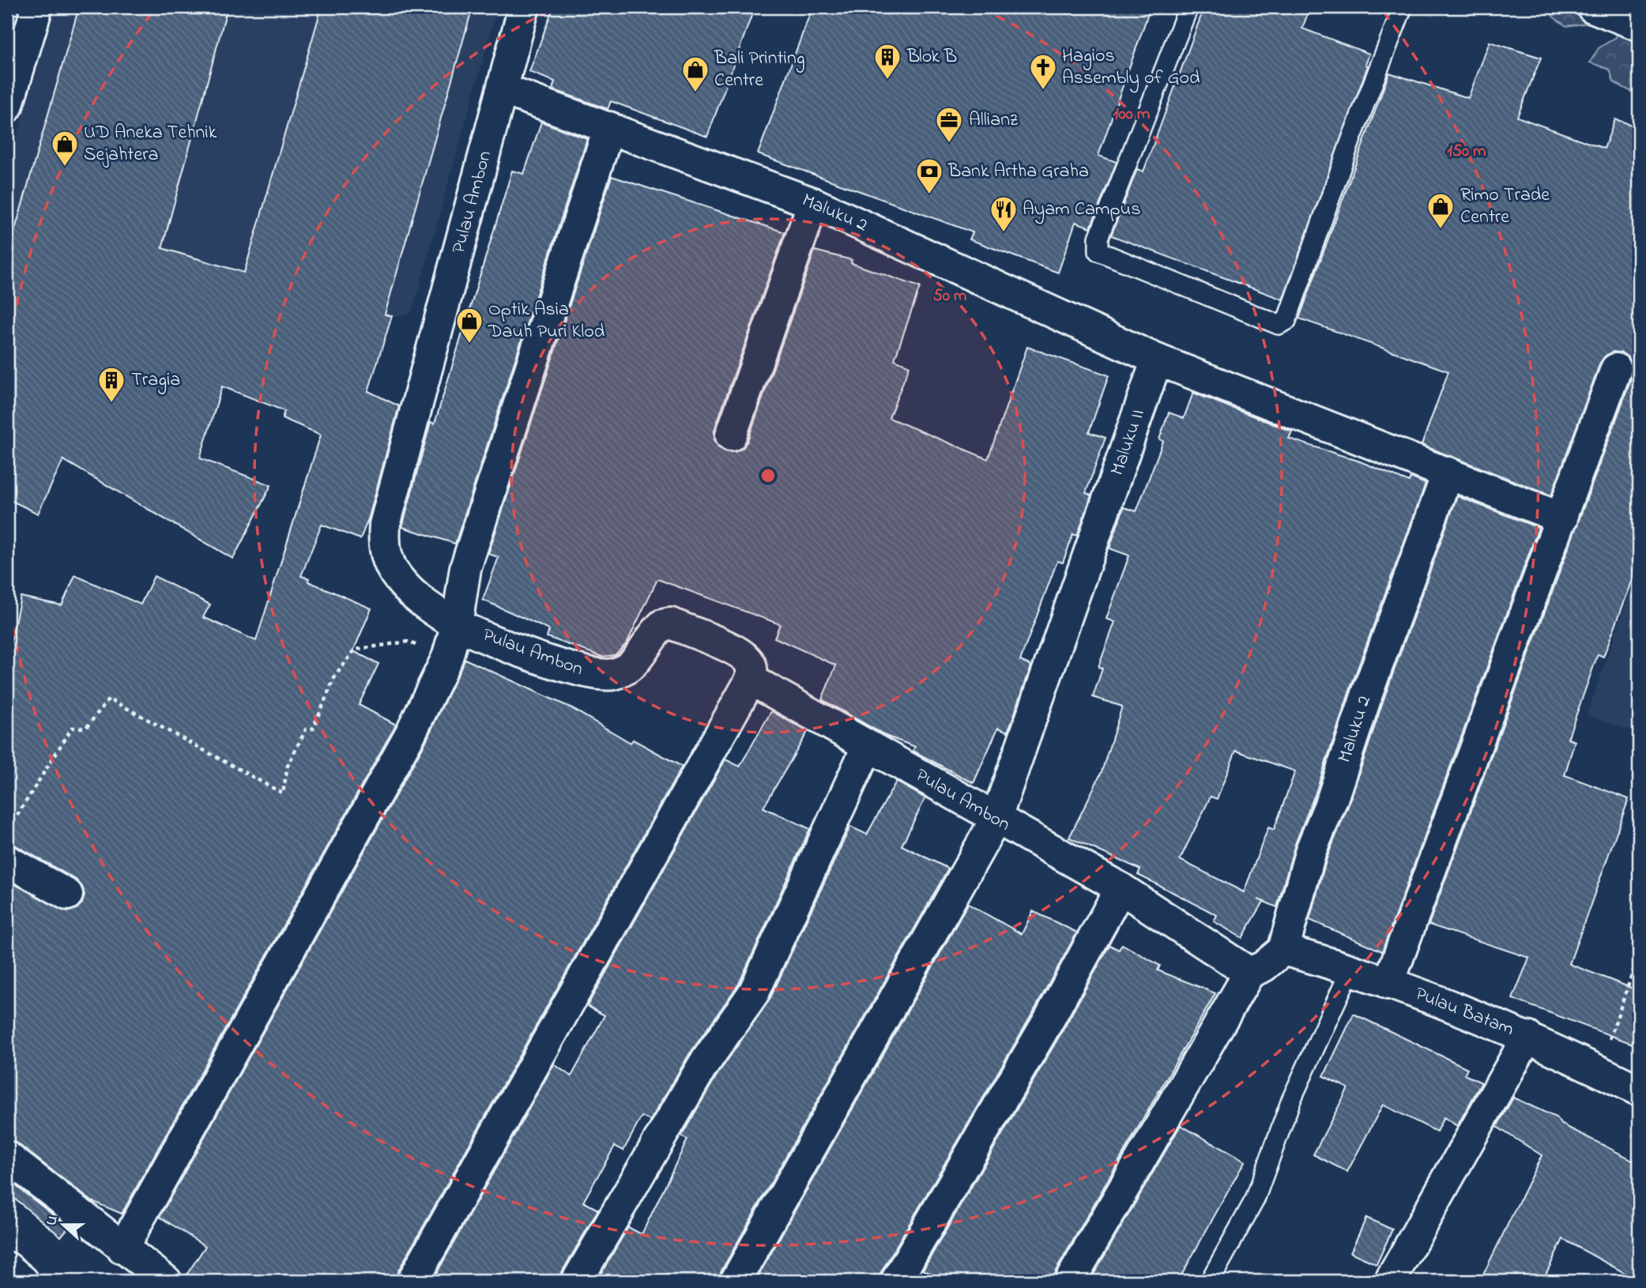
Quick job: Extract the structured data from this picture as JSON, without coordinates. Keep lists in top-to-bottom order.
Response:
{
  "streets": {
    "street": [
      "Pulau Ambon",
      "Maluku 2",
      "Maluku II",
      "Pulau Batam"
    ]
  },
  "crossings": [
    ["Pulau Ambon", "Maluku 2"],
    ["Pulau Ambon", "Maluku II"],
    ["Maluku 2", "Maluku II"],
    ["Maluku 2", "Pulau Batam"]
  ],
  "places": {
    "building": ["Blok B", "Tragia"],
    "church": ["Hagios Assembly of God"],
    "shop": [
      "Bali Printing Centre",
      "UD Aneka Tehnik Sejahtera",
      "Rimo Trade Centre",
      "Optik Asia Dauh Puri Klod"
    ],
    "office": ["Allianz"],
    "bank": ["Bank Artha Graha"],
    "restaurant": ["Ayam Campus"]
  },
  "north": "left",
  "rings": ["100 m", "150 m", "50 m"]
}
